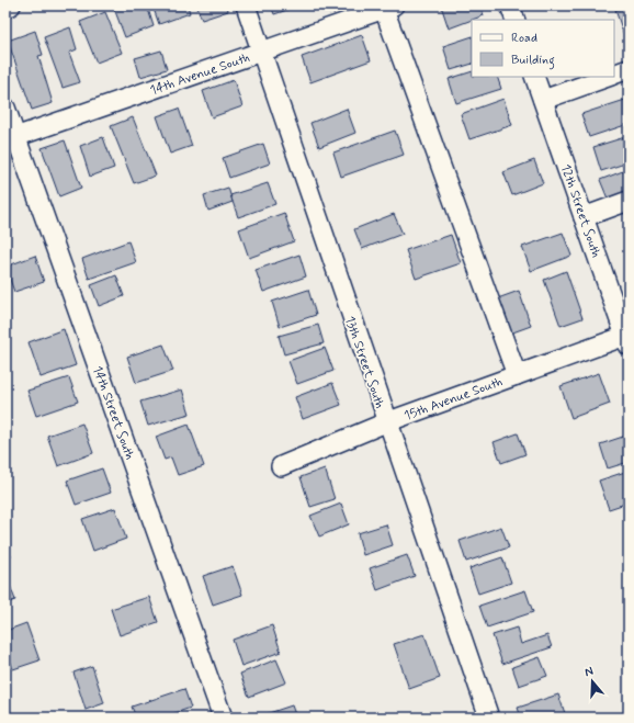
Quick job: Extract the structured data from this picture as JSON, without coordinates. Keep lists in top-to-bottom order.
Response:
{
  "streets": {
    "street": [
      "14th Avenue South",
      "12th Street South",
      "13th Street South",
      "15th Avenue South",
      "14th Street South"
    ]
  },
  "crossings": [
    ["14th Avenue South", "13th Street South"],
    ["14th Avenue South", "14th Street South"],
    ["12th Street South", "15th Avenue South"],
    ["13th Street South", "15th Avenue South"]
  ],
  "legend": ["Road", "Building"],
  "north": "top"
}
